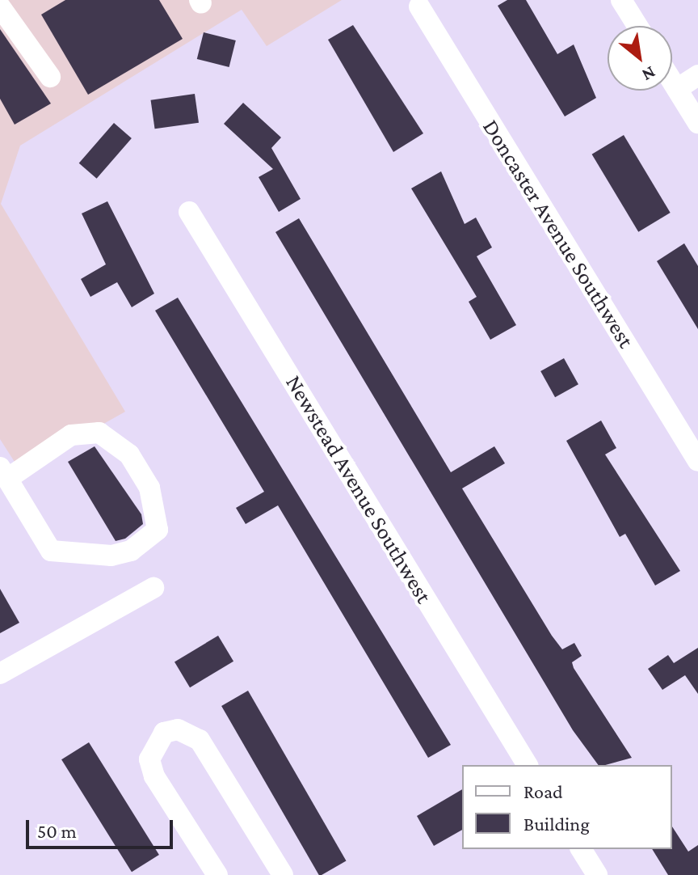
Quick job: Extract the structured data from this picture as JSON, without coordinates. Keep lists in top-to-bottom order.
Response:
{
  "streets": {
    "street": ["Doncaster Avenue Southwest", "Newstead Avenue Southwest"]
  },
  "legend": ["Road", "Building"],
  "scale_bar": "50 m",
  "north": "bottom right"
}
